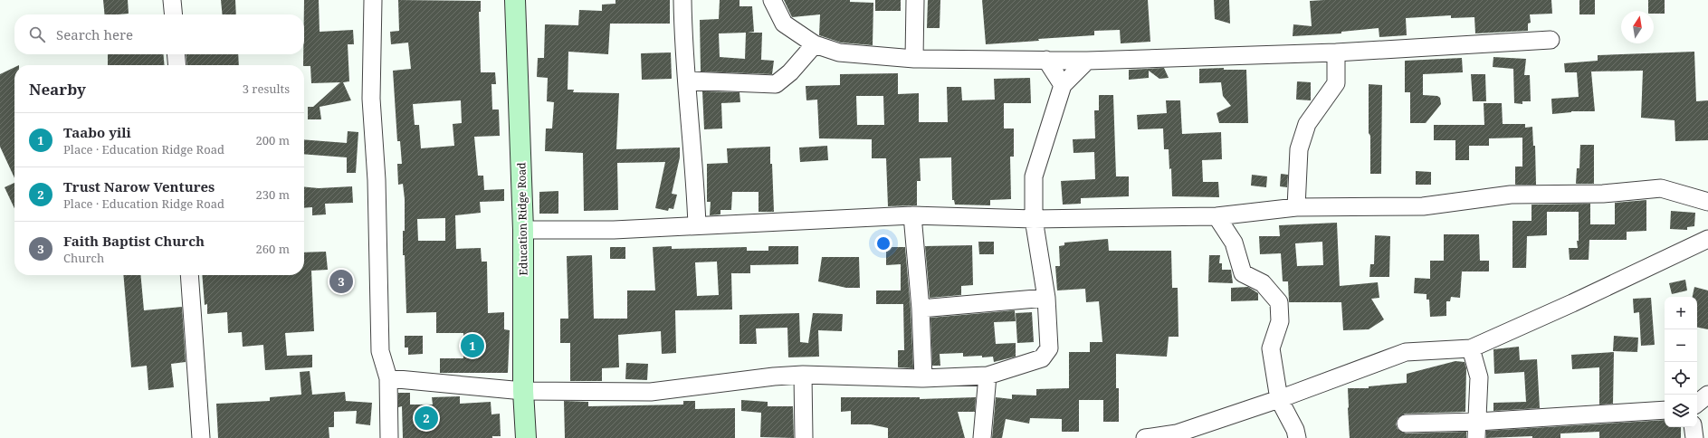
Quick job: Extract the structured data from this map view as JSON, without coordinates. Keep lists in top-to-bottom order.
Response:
{
  "streets": {
    "main road": ["Education Ridge Road"]
  },
  "north": "top",
  "page": {
    "search": "Search here",
    "heading": ["Nearby", "3 results"],
    "list": [
      {
        "mark": "1",
        "name": "Taabo yili",
        "note": "Place · Education Ridge Road",
        "value": "200 m"
      },
      {
        "mark": "2",
        "name": "Trust Narow Ventures",
        "note": "Place · Education Ridge Road",
        "value": "230 m"
      },
      {
        "mark": "3",
        "name": "Faith Baptist Church",
        "note": "Church",
        "value": "260 m"
      }
    ],
    "pins": ["3", "1", "2"],
    "map_buttons": ["+", "−"]
  }
}
